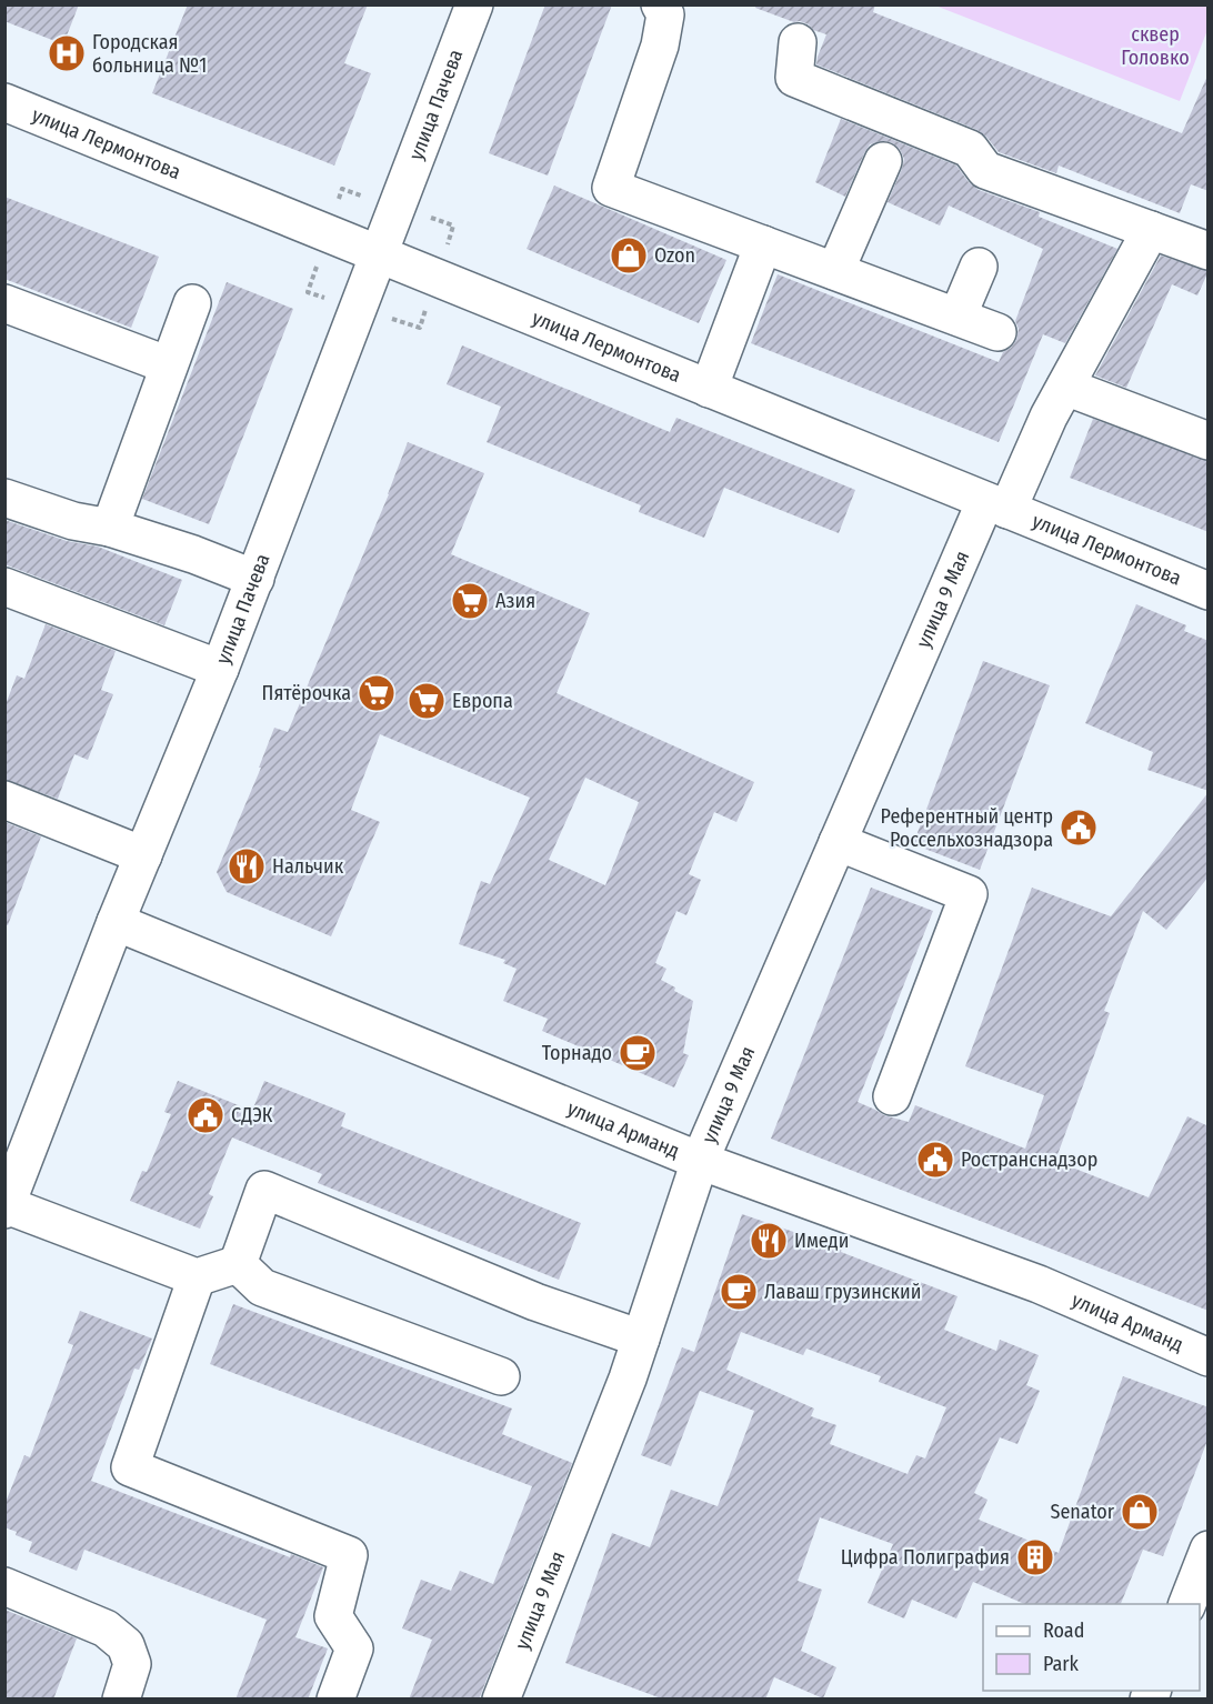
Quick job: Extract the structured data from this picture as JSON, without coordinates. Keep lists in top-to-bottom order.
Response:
{
  "streets": {
    "street": [
      "улица Пачева",
      "улица Лермонтова",
      "улица 9 Мая",
      "улица Арманд"
    ]
  },
  "crossings": [
    ["улица Пачева", "улица Лермонтова"],
    ["улица Пачева", "улица Арманд"],
    ["улица Лермонтова", "улица 9 Мая"],
    ["улица 9 Мая", "улица Арманд"]
  ],
  "parks": ["сквер Головко"],
  "places": {
    "hospital": ["Городская больница №1"],
    "shop": ["Ozon", "Senator"],
    "supermarket": ["Азия", "Пятёрочка", "Европа"],
    "public building": ["Референтный центр Россельхознадзора", "СДЭК", "Ространснадзор"],
    "restaurant": ["Нальчик", "Имеди"],
    "cafe": ["Торнадо", "Лаваш грузинский"],
    "building": ["Цифра Полиграфия"]
  },
  "legend": ["Road", "Park"]
}
